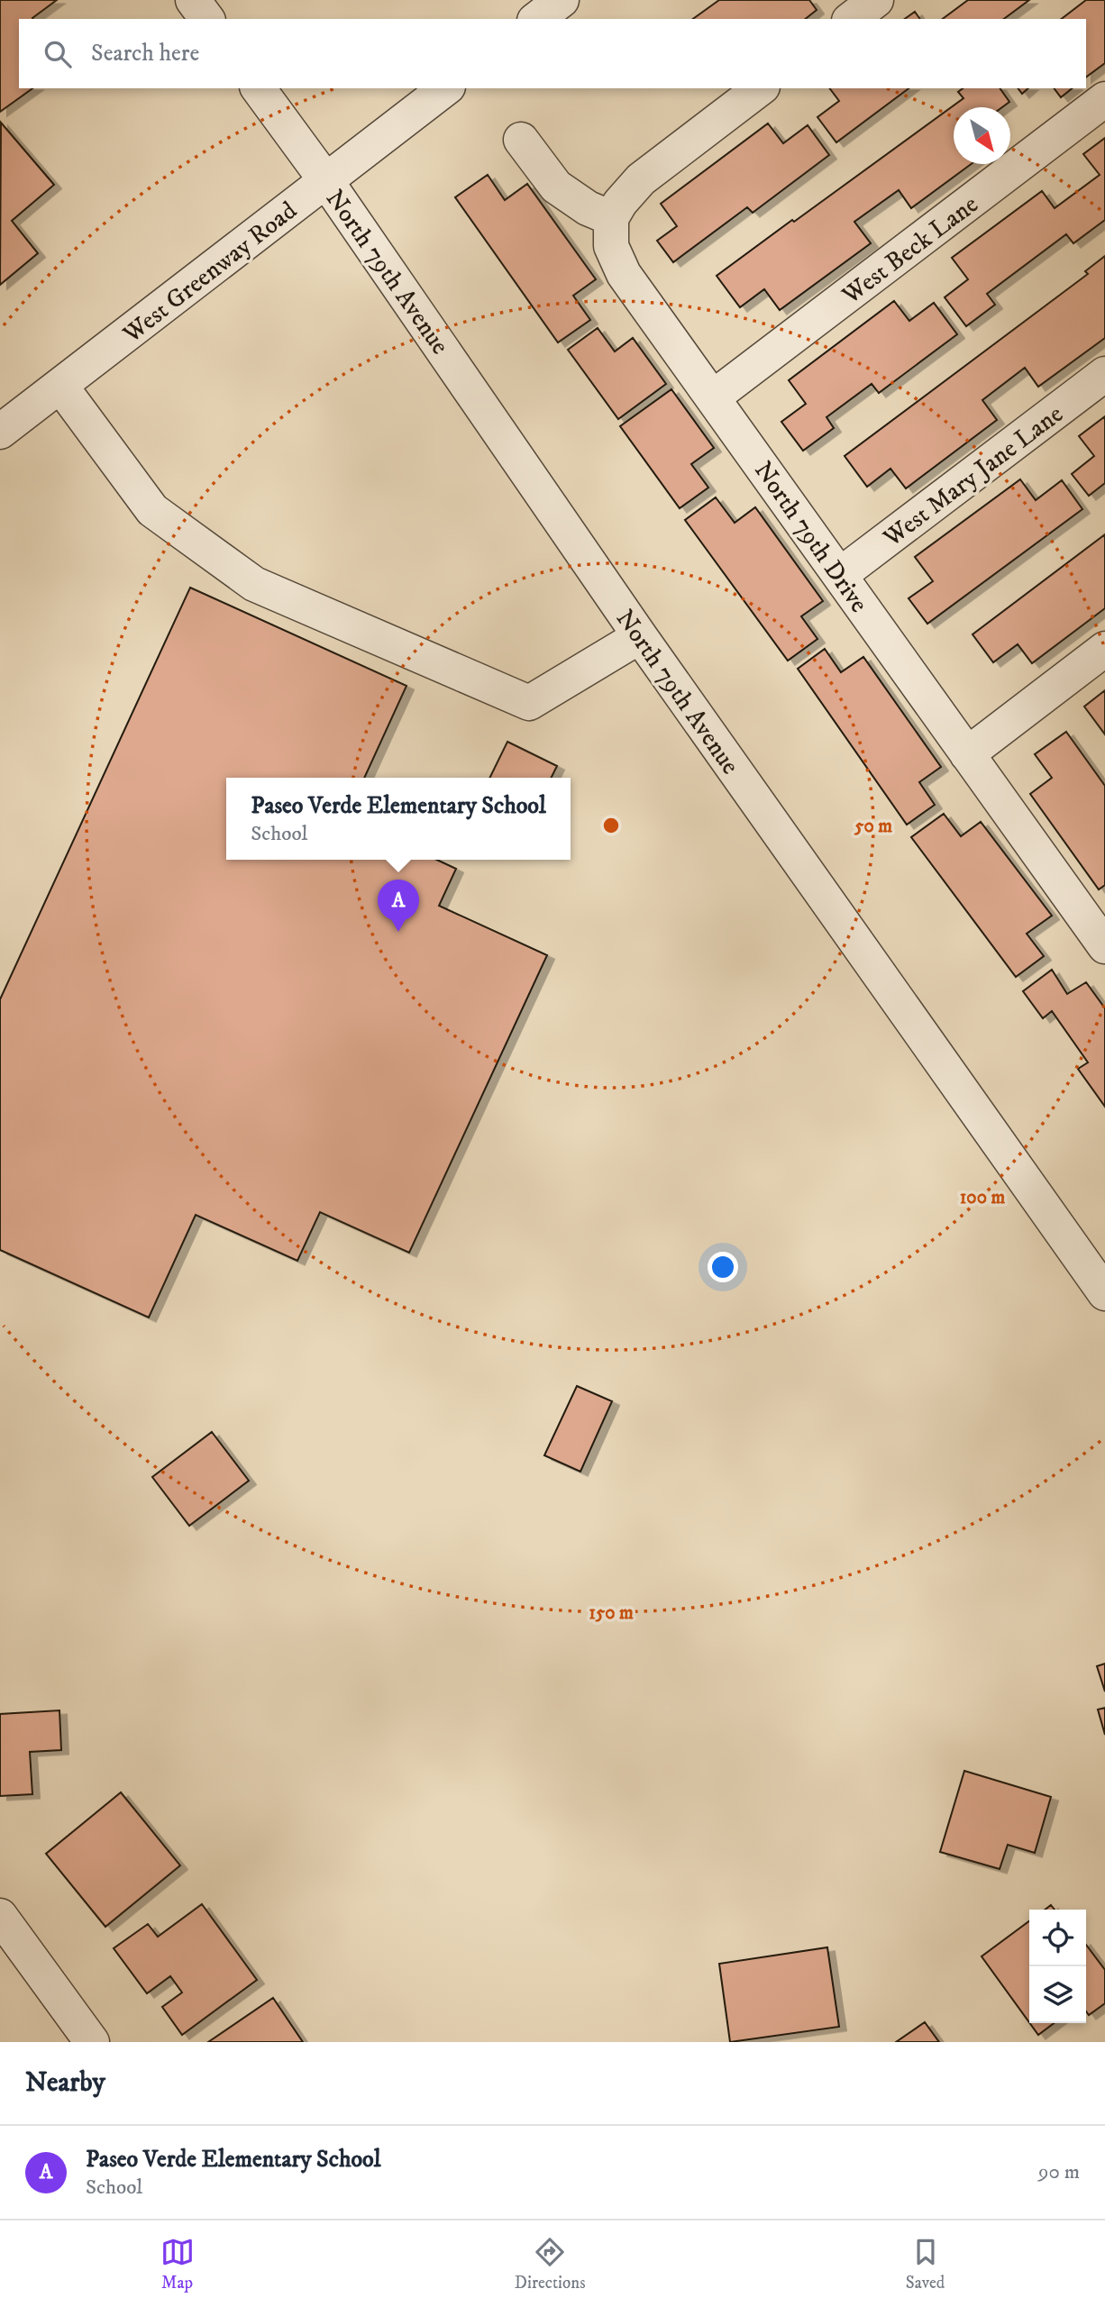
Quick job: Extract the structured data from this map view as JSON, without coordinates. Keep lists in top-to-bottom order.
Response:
{
  "streets": {
    "street": [
      "West Beck Lane",
      "West Greenway Road",
      "North 79th Avenue",
      "West Mary Jane Lane",
      "North 79th Drive"
    ]
  },
  "crossings": [
    ["West Beck Lane", "North 79th Drive"],
    ["West Greenway Road", "North 79th Avenue"],
    ["West Mary Jane Lane", "North 79th Drive"]
  ],
  "north": "bottom right",
  "page": {
    "search": "Search here",
    "popup": ["Paseo Verde Elementary School", "School"],
    "pins": "A",
    "heading": "Nearby",
    "list": [
      {
        "mark": "A",
        "name": "Paseo Verde Elementary School",
        "note": "School",
        "value": "90 m"
      }
    ],
    "nav": ["Map", "Directions", "Saved"]
  },
  "rings": ["50 m", "100 m", "150 m"]
}
